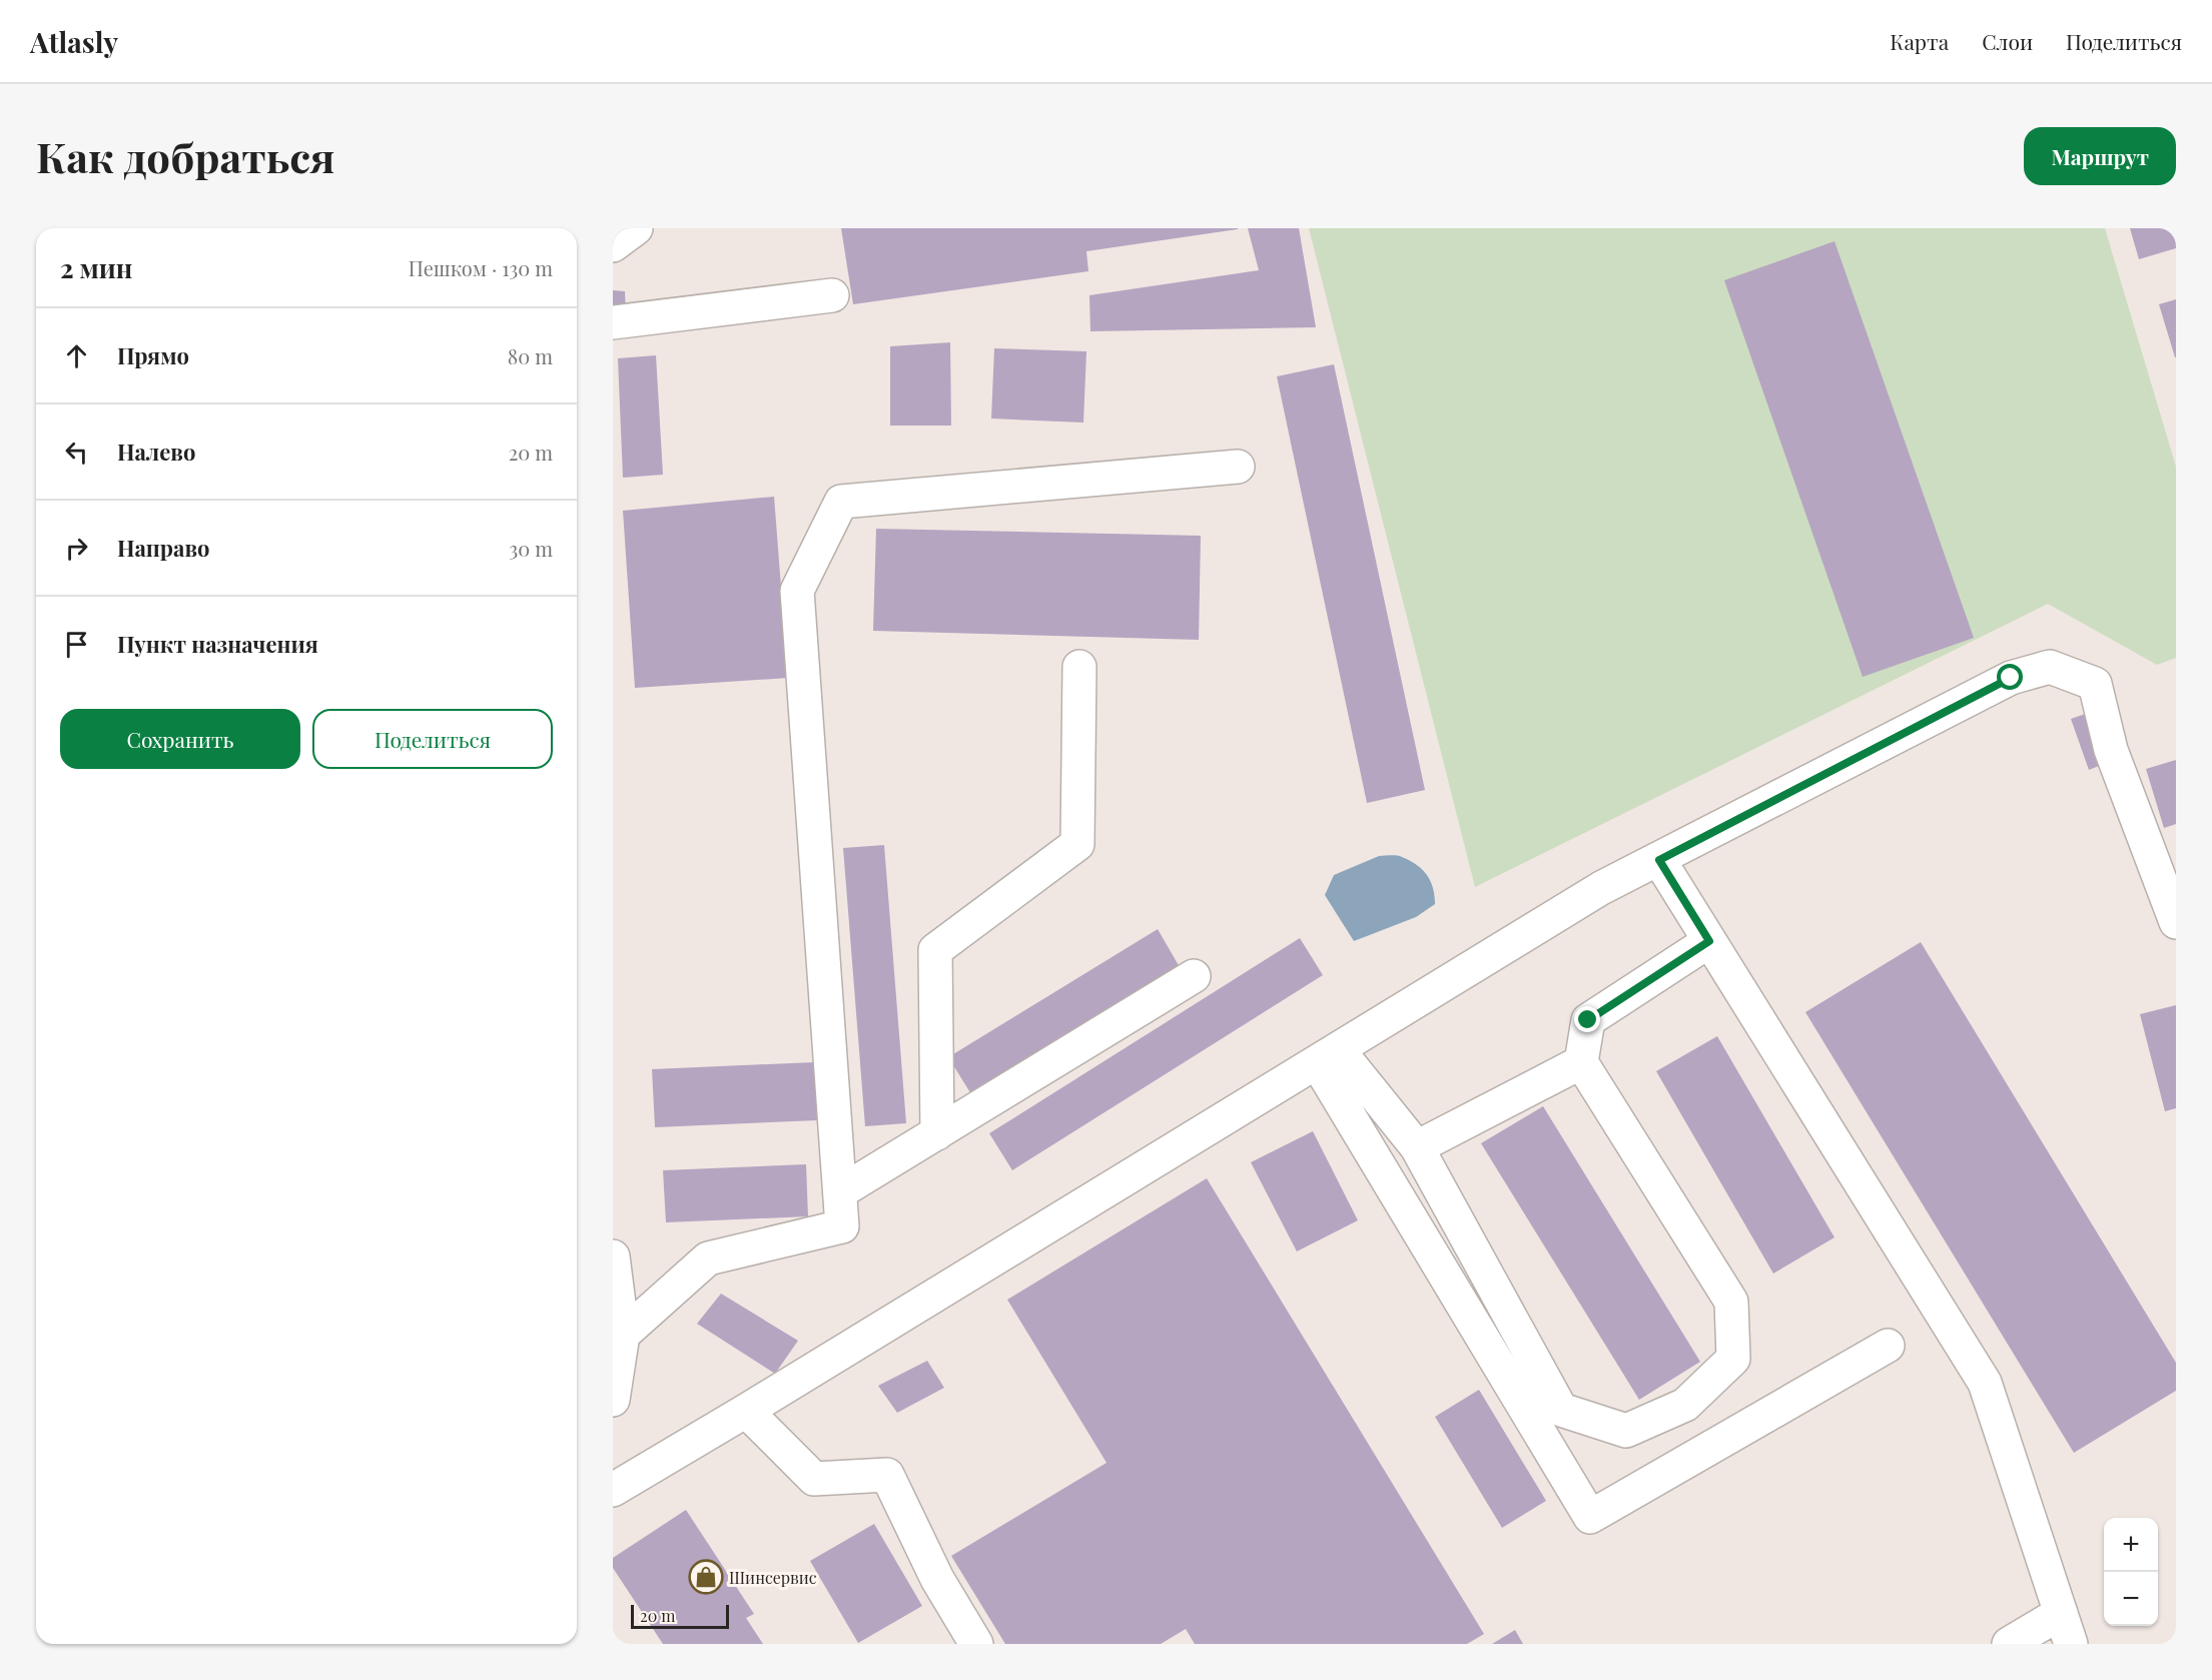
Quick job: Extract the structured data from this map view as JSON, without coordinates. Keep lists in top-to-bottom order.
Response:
{
  "places": {
    "shop": ["Шинсервис"]
  },
  "scale_bar": "20 m",
  "page": {
    "header": "Atlasly",
    "nav": ["Карта", "Слои", "Поделиться"],
    "buttons": [
      "Маршрут",
      ["Сохранить", "Поделиться"]
    ],
    "title": "Как добраться",
    "heading": ["2 мин", "Пешком · 130 m"],
    "list": [
      ["Прямо", "80 m"],
      ["Налево", "20 m"],
      ["Направо", "30 m"],
      "Пункт назначения"
    ],
    "map_buttons": ["+", "−"],
    "scale": "20 m"
  }
}
